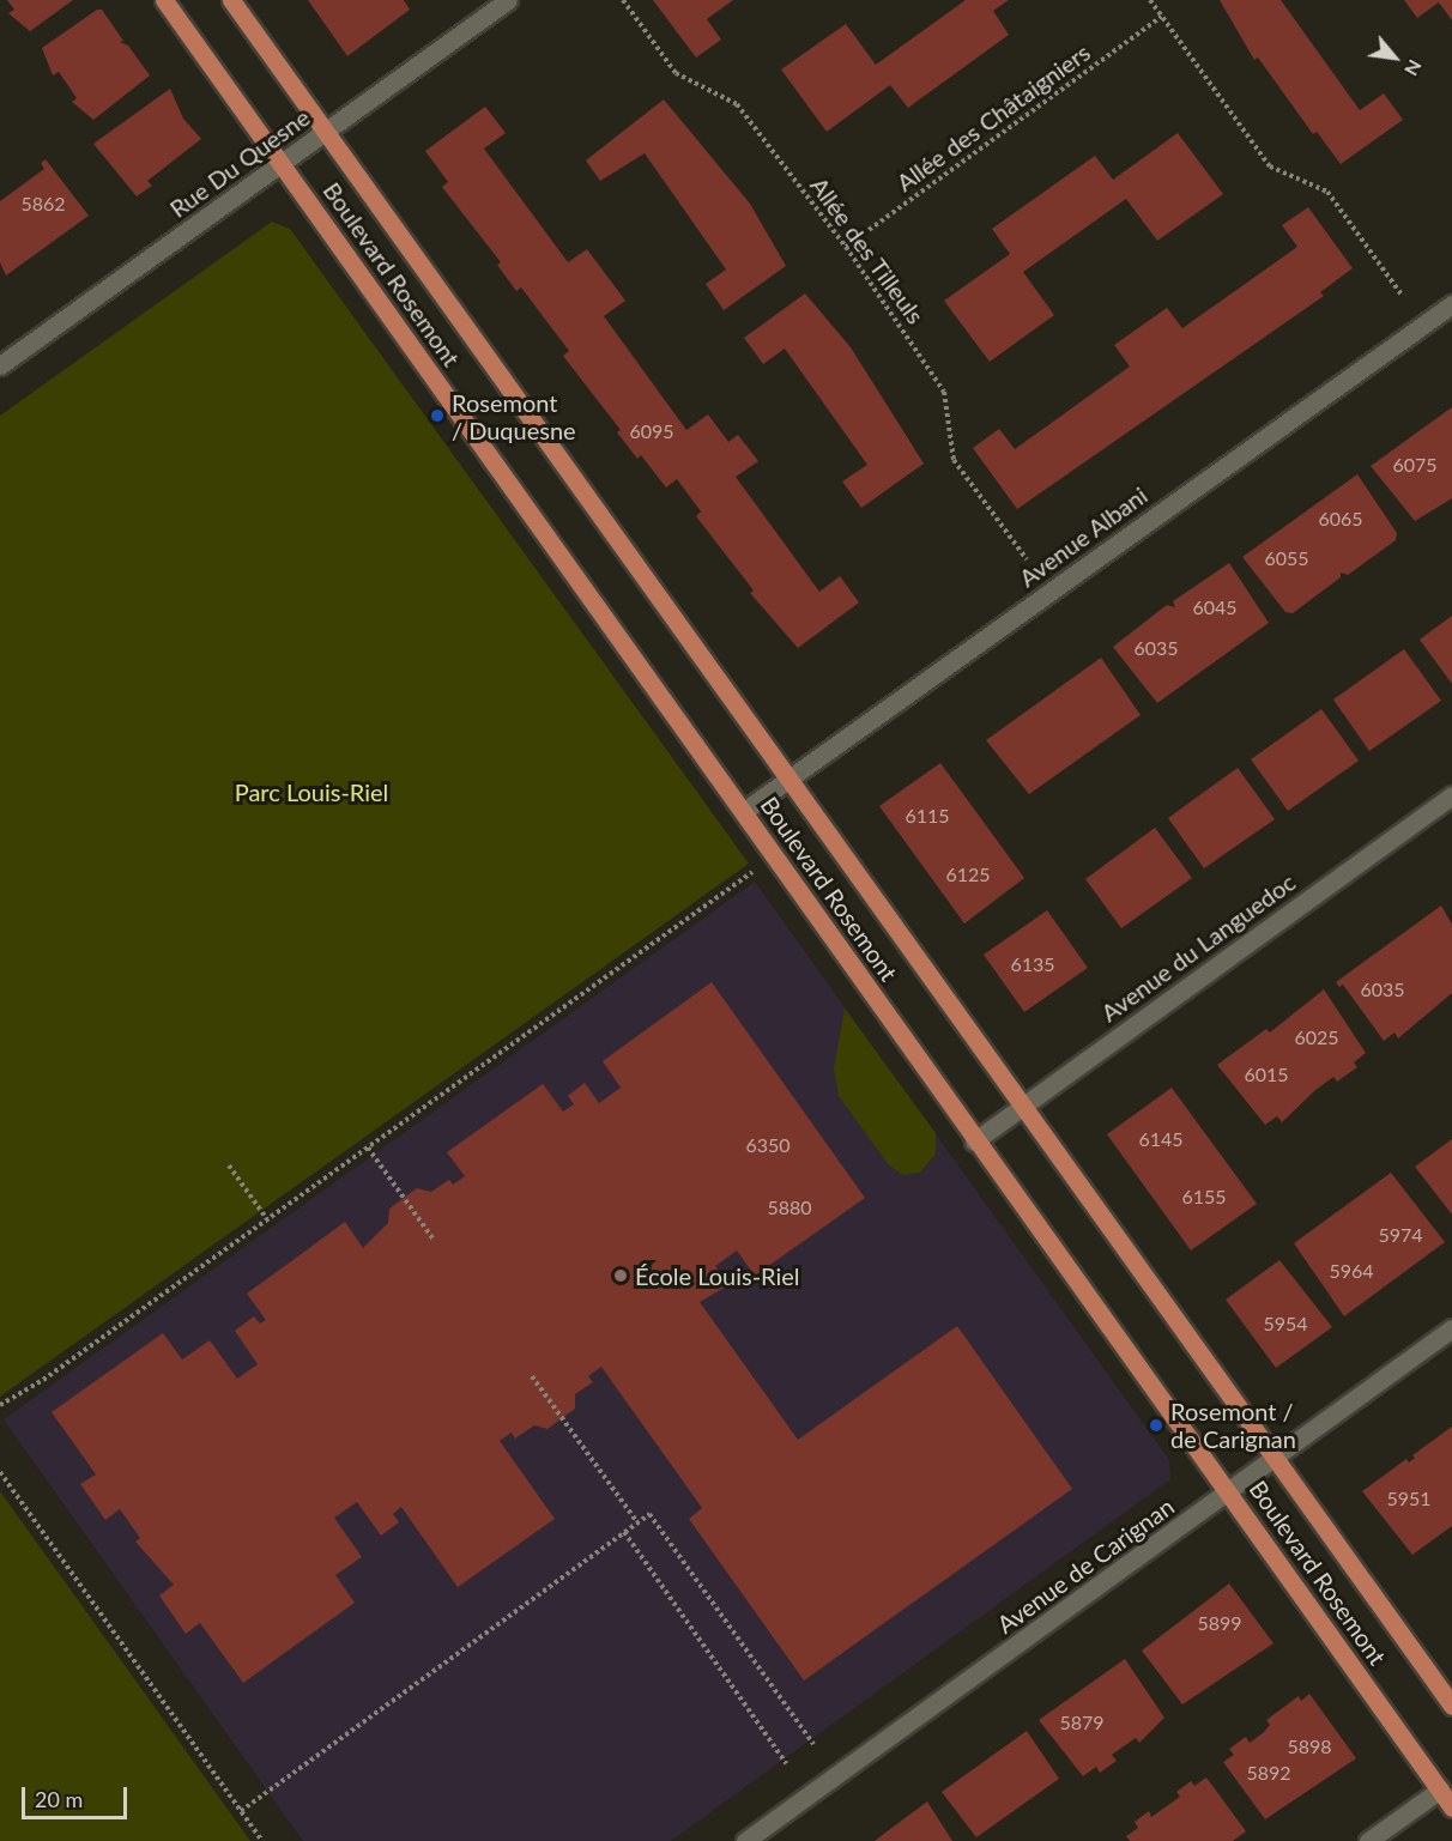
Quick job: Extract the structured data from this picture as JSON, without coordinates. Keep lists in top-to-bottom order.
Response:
{
  "streets": {
    "main road": ["Boulevard Rosemont"],
    "street": [
      "Rue Du Quesne",
      "Avenue Albani",
      "Avenue du Languedoc",
      "Avenue de Carignan"
    ],
    "path": ["Allée des Châtaigniers", "Allée des Tilleuls"]
  },
  "crossings": [
    ["Allée des Châtaigniers", "Allée des Tilleuls"],
    ["Rue Du Quesne", "Boulevard Rosemont"],
    ["Boulevard Rosemont", "Avenue Albani"],
    ["Boulevard Rosemont", "Avenue du Languedoc"],
    ["Boulevard Rosemont", "Avenue de Carignan"]
  ],
  "parks": ["Parc Louis-Riel"],
  "places": ["Rosemont / Duquesne", "École Louis-Riel", "Rosemont / de Carignan"],
  "house_numbers": [
    "5862",
    "6095",
    "6075",
    "6065",
    "6055",
    "6045",
    "6035",
    "6115",
    "6125",
    "6135",
    "6035",
    "6025",
    "6015",
    "6145",
    "6350",
    "6155",
    "5880",
    "5974",
    "5964",
    "5954",
    "5951",
    "5899",
    "5879",
    "5898",
    "5892"
  ],
  "scale_bar": "20 m",
  "north": "bottom right"
}
